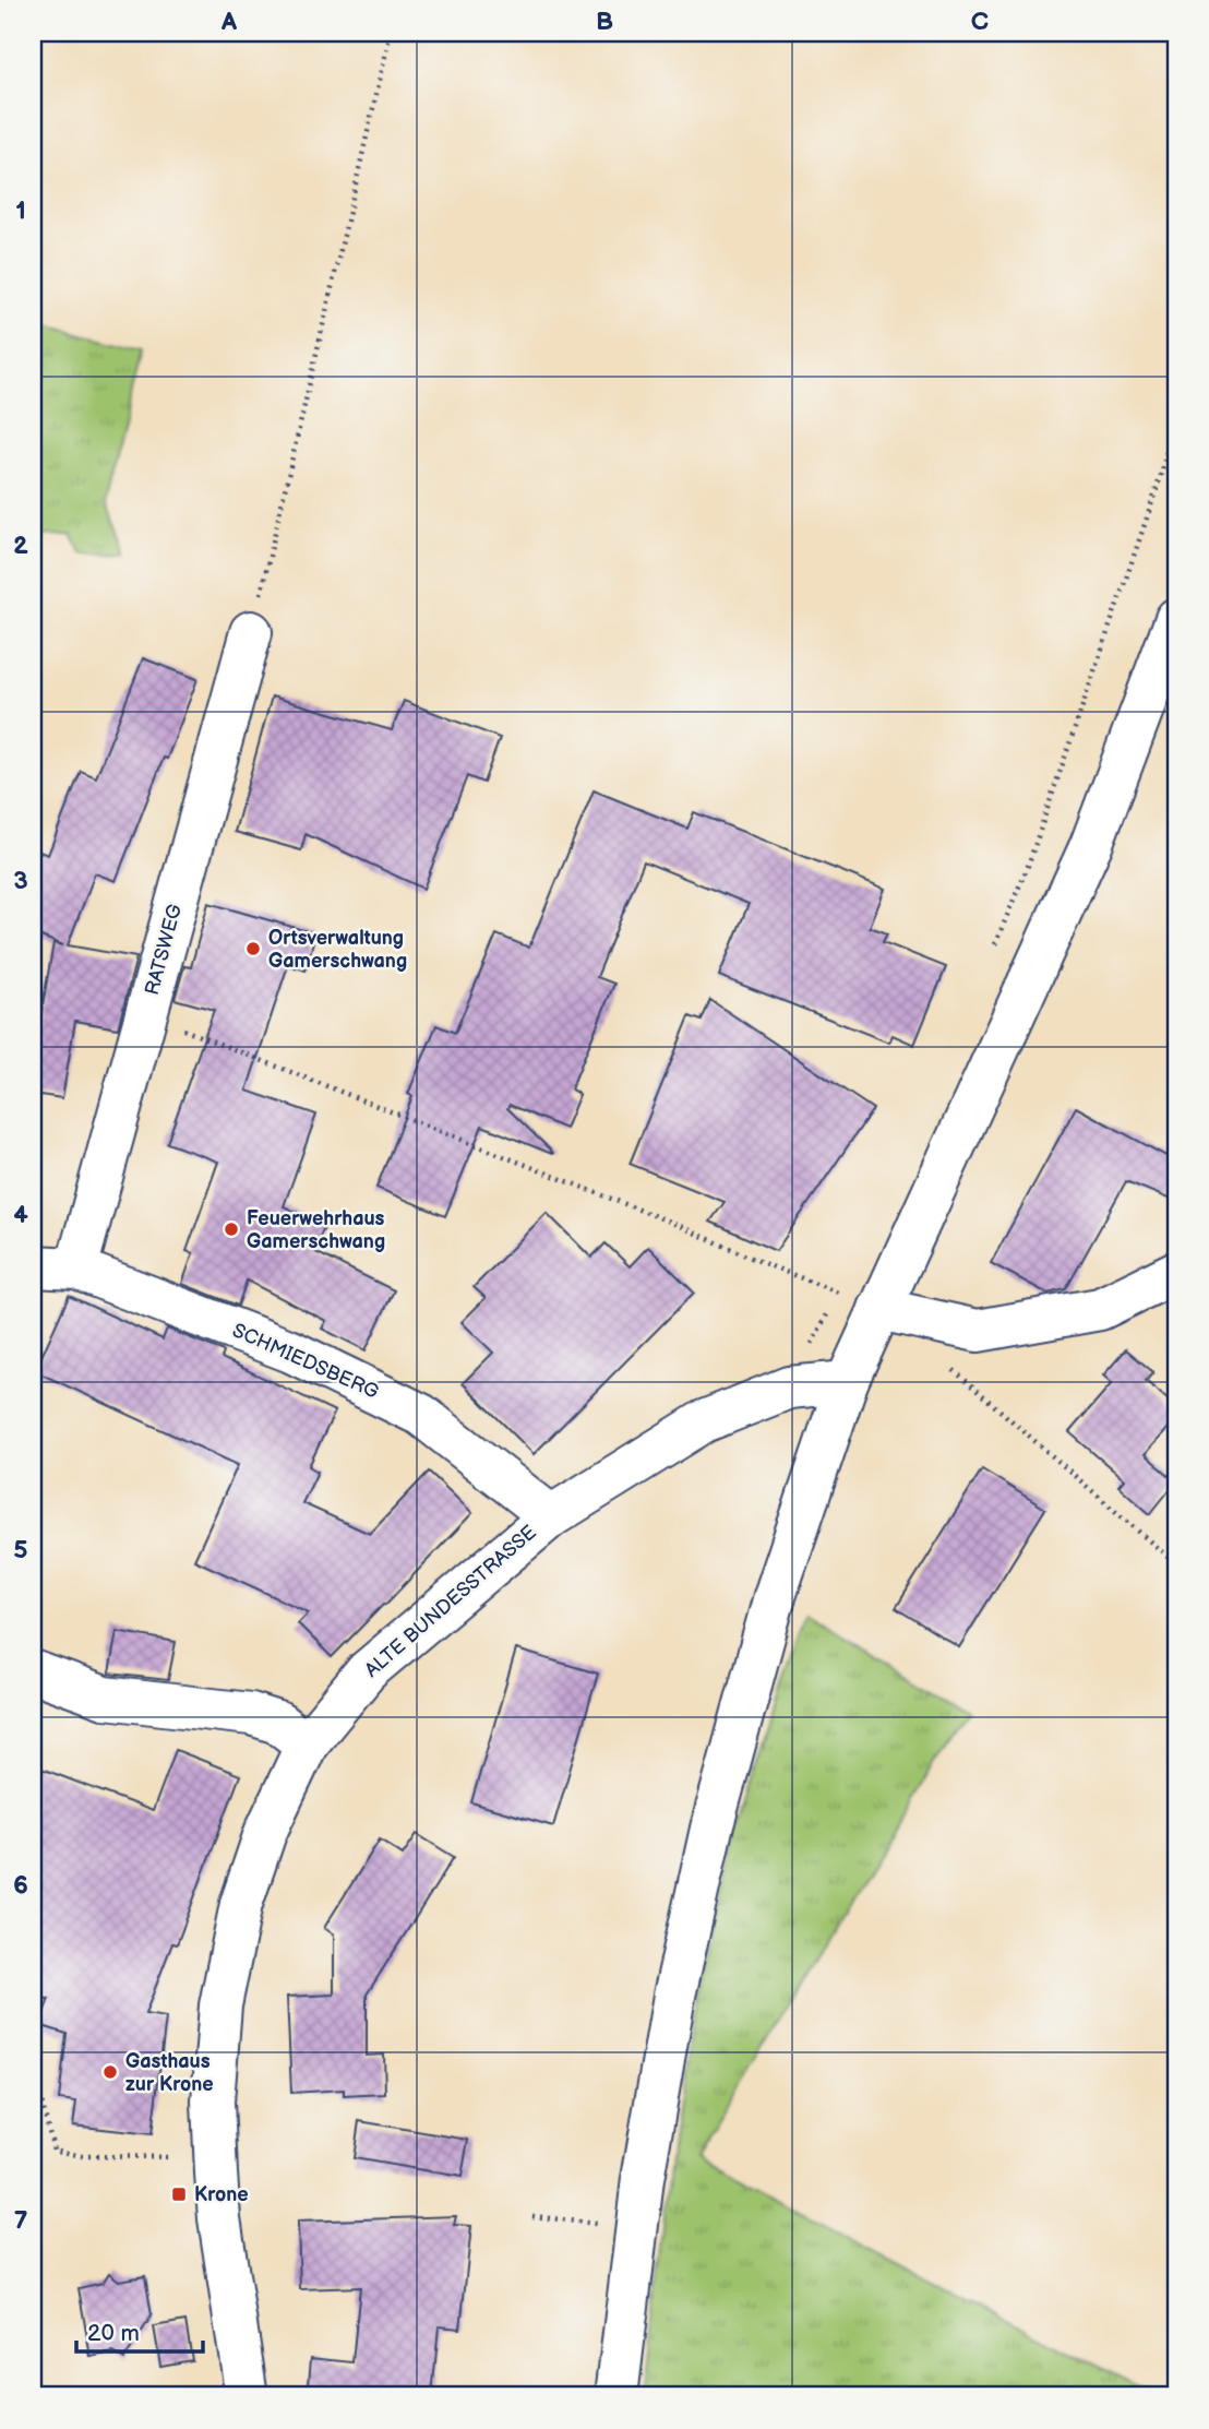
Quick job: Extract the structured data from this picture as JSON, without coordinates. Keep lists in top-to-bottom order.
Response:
{
  "streets": {
    "street": ["RATSWEG", "SCHMIEDSBERG", "ALTE BUNDESSTRASSE"]
  },
  "crossings": [
    ["RATSWEG", "SCHMIEDSBERG"],
    ["SCHMIEDSBERG", "ALTE BUNDESSTRASSE"]
  ],
  "places": {
    "other": ["Ortsverwaltung Gamerschwang", "Feuerwehrhaus Gamerschwang", "Gasthaus zur Krone"],
    "transit": ["Krone"]
  },
  "scale_bar": "20 m",
  "grid": {
    "columns": ["A", "B", "C"],
    "rows": [
      "1",
      "2",
      "3",
      "4",
      "5",
      "6",
      "7"
    ]
  }
}
